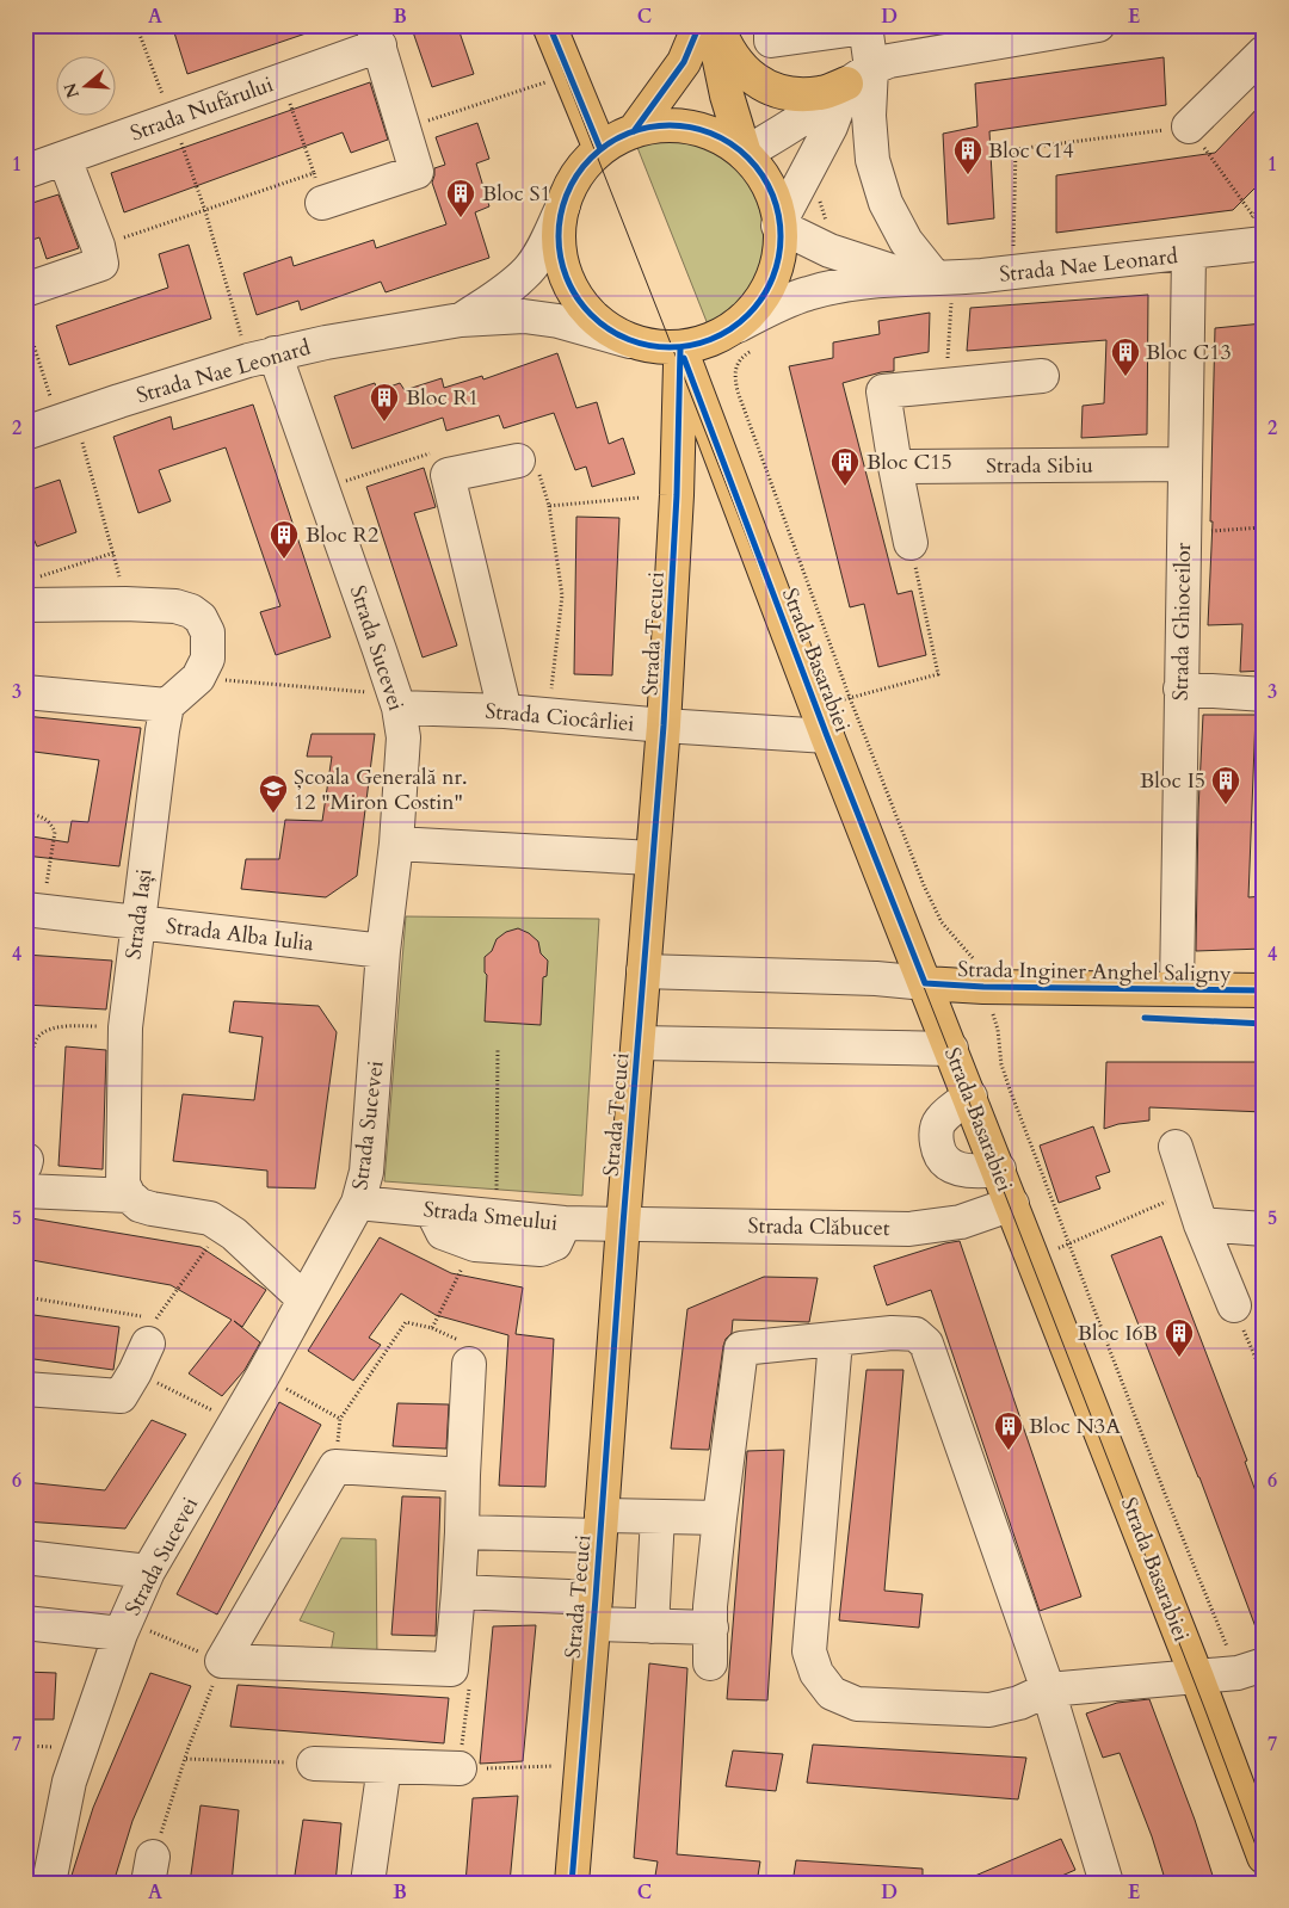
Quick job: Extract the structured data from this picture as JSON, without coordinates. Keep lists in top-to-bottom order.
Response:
{
  "streets": {
    "main road": ["Strada Tecuci", "Strada Basarabiei", "Strada Inginer Anghel Saligny"],
    "street": [
      "Strada Nufărului",
      "Strada Nae Leonard",
      "Strada Sibiu",
      "Strada Ghioceilor",
      "Strada Sucevei",
      "Strada Ciocârliei",
      "Strada Iași",
      "Strada Alba Iulia",
      "Strada Smeului",
      "Strada Clăbucet"
    ]
  },
  "crossings": [
    ["Strada Nae Leonard", "Strada Ghioceilor"],
    ["Strada Nae Leonard", "Strada Sucevei"],
    ["Strada Sibiu", "Strada Ghioceilor"],
    ["Strada Ghioceilor", "Strada Inginer Anghel Saligny"],
    ["Strada Tecuci", "Strada Basarabiei"],
    ["Strada Tecuci", "Strada Ciocârliei"],
    ["Strada Tecuci", "Strada Inginer Anghel Saligny"],
    ["Strada Tecuci", "Strada Smeului"],
    ["Strada Tecuci", "Strada Clăbucet"],
    ["Strada Sucevei", "Strada Ciocârliei"],
    ["Strada Sucevei", "Strada Alba Iulia"],
    ["Strada Sucevei", "Strada Smeului"],
    ["Strada Basarabiei", "Strada Ciocârliei"],
    ["Strada Basarabiei", "Strada Inginer Anghel Saligny"],
    ["Strada Basarabiei", "Strada Clăbucet"],
    ["Strada Iași", "Strada Alba Iulia"],
    ["Strada Smeului", "Strada Clăbucet"]
  ],
  "places": {
    "building": [
      "Bloc C14",
      "Bloc S1",
      "Bloc C13",
      "Bloc R1",
      "Bloc C15",
      "Bloc R2",
      "Bloc I5",
      "Bloc I6B",
      "Bloc N3A"
    ],
    "school or university": ["Școala Generală nr. 12 \"Miron Costin\""]
  },
  "north": "left",
  "grid": {
    "columns": [
      "A",
      "B",
      "C",
      "D",
      "E"
    ],
    "rows": [
      "1",
      "2",
      "3",
      "4",
      "5",
      "6",
      "7"
    ]
  }
}
